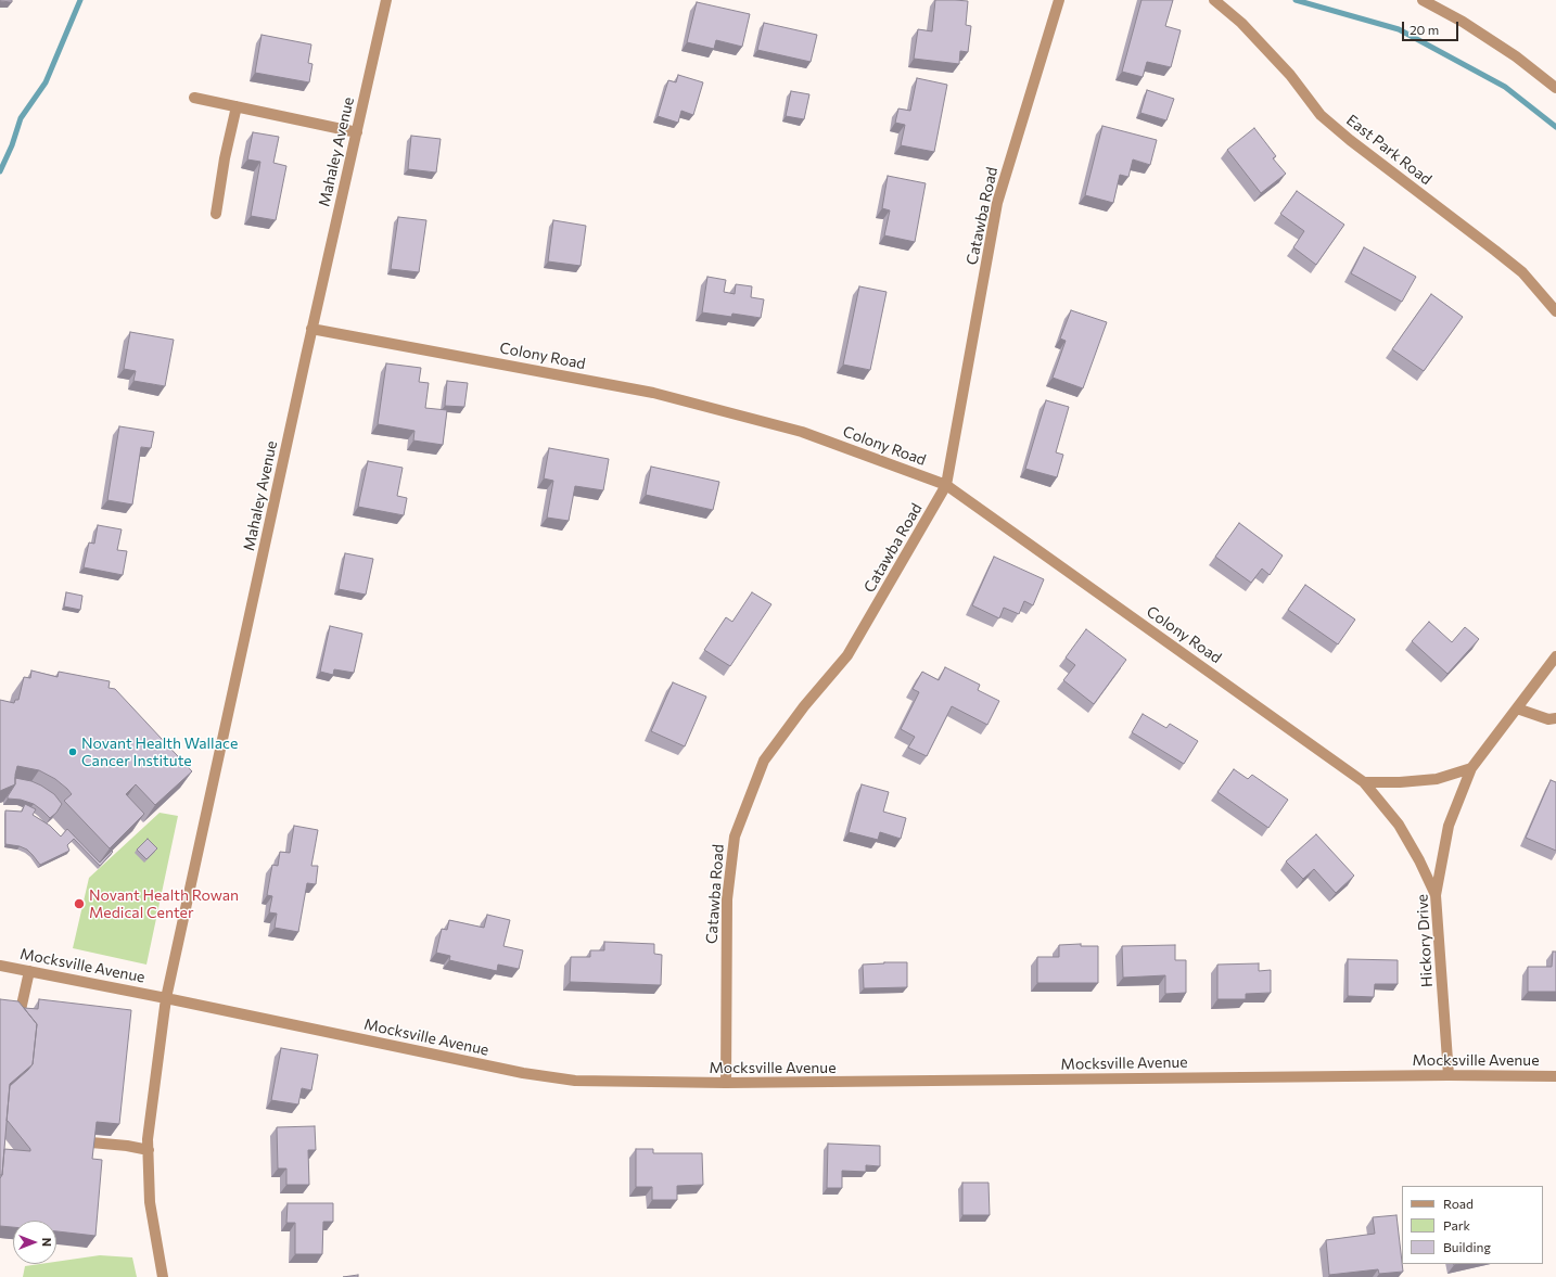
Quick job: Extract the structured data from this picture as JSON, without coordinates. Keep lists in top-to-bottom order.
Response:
{
  "streets": {
    "street": [
      "East Park Road",
      "Mahaley Avenue",
      "Catawba Road",
      "Colony Road",
      "Hickory Drive",
      "Mocksville Avenue"
    ]
  },
  "crossings": [
    ["Mahaley Avenue", "Colony Road"],
    ["Mahaley Avenue", "Mocksville Avenue"],
    ["Catawba Road", "Colony Road"],
    ["Catawba Road", "Mocksville Avenue"],
    ["Colony Road", "Hickory Drive"],
    ["Hickory Drive", "Mocksville Avenue"]
  ],
  "places": ["Novant Health Wallace Cancer Institute", "Novant Health Rowan Medical Center"],
  "legend": ["Road", "Park", "Building"],
  "scale_bar": "20 m",
  "north": "right"
}
